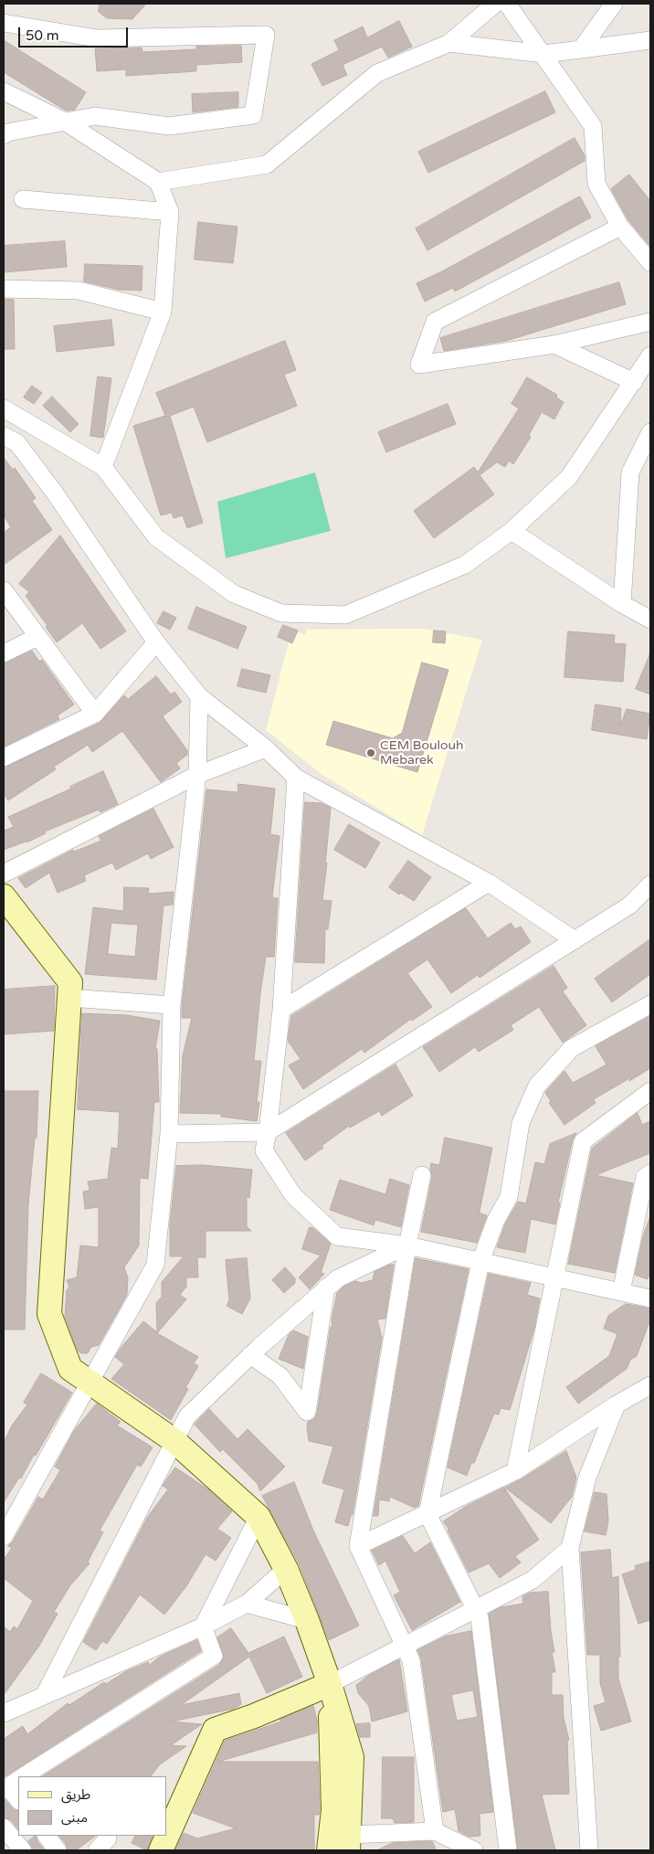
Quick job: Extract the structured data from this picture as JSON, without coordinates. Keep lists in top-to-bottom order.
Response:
{
  "places": ["CEM Boulouh Mebarek"],
  "legend": ["طريق", "مبنى"],
  "scale_bar": "50 m"
}
